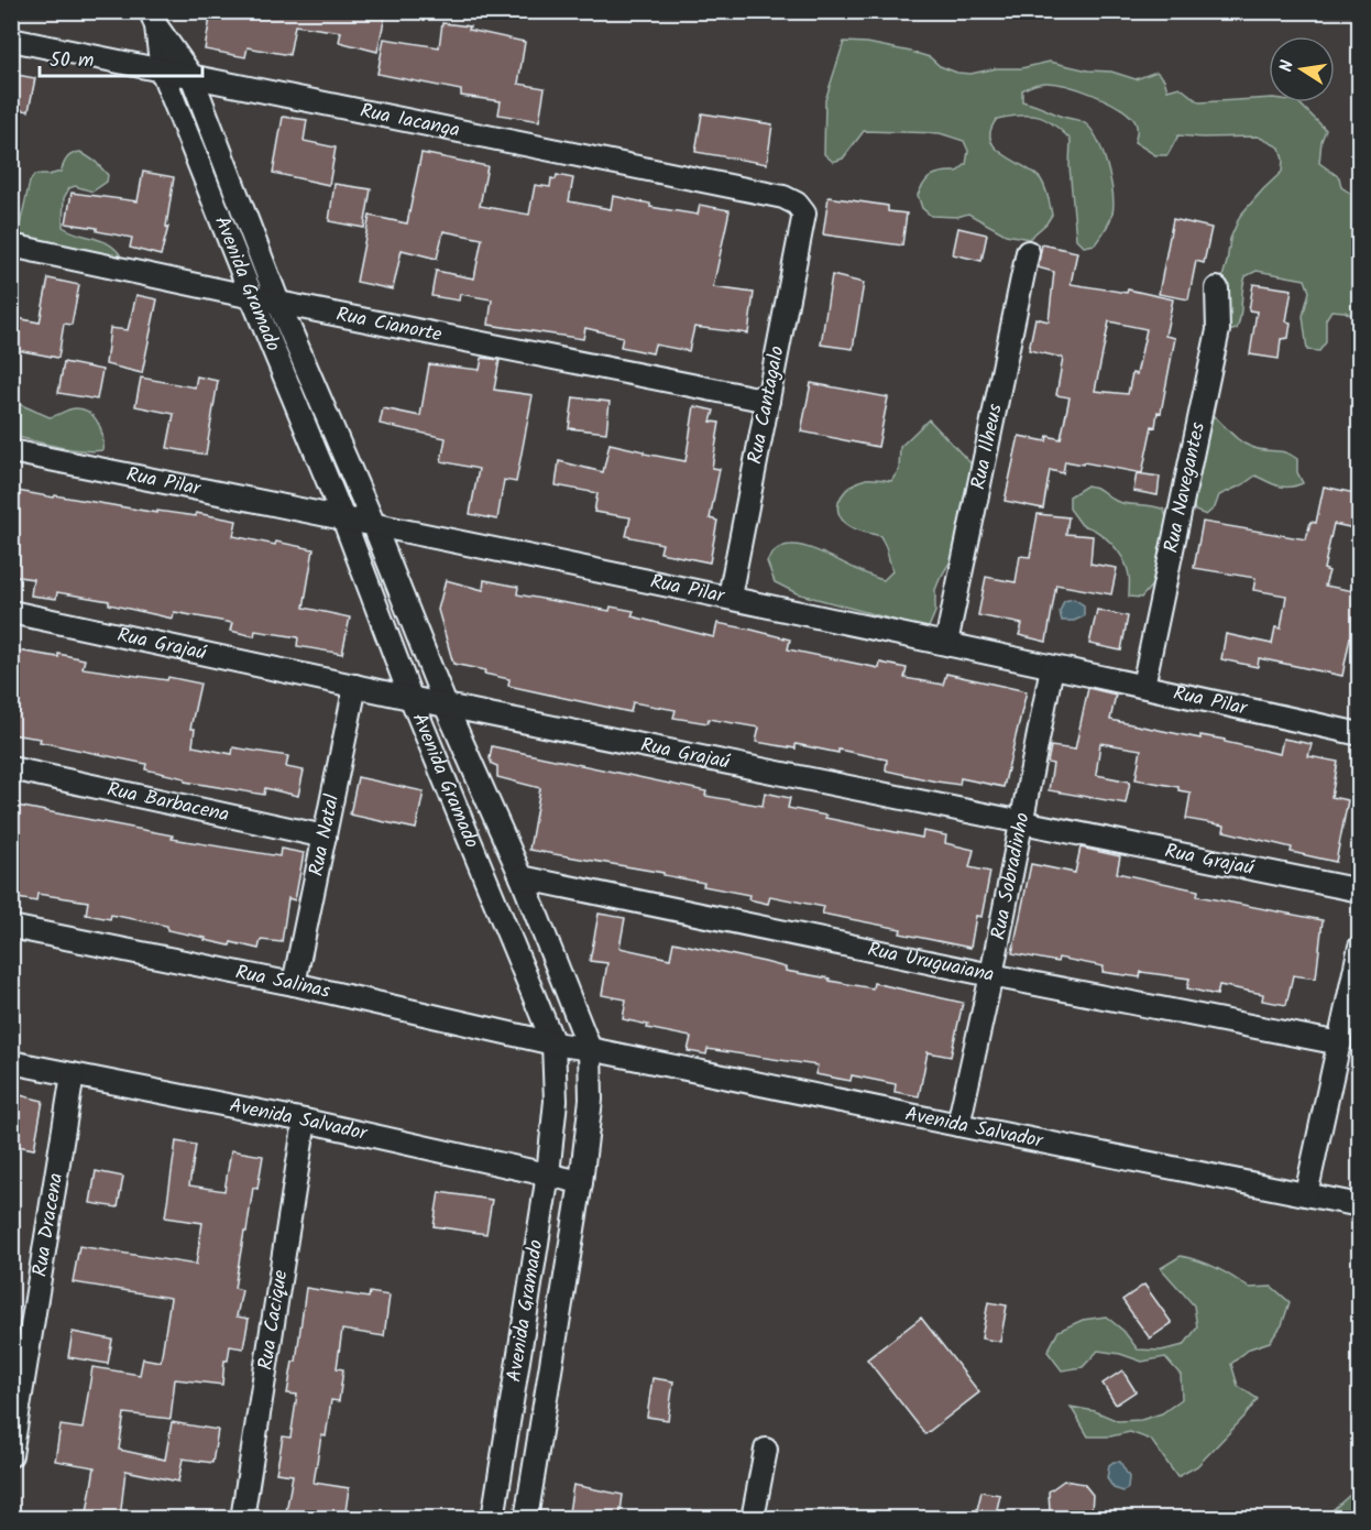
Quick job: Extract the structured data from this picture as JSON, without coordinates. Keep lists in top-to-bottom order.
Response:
{
  "streets": {
    "street": [
      "Rua Iacanga",
      "Avenida Gramado",
      "Rua Cianorte",
      "Rua Cantagalo",
      "Rua Ilheus",
      "Rua Pilar",
      "Rua Navegantes",
      "Rua Grajaú",
      "Rua Barbacena",
      "Rua Natal",
      "Rua Sobradinho",
      "Rua Uruguaiana",
      "Rua Salinas",
      "Avenida Salvador",
      "Rua Dracena",
      "Rua Cacique"
    ]
  },
  "crossings": [
    ["Rua Iacanga", "Avenida Gramado"],
    ["Rua Iacanga", "Rua Cantagalo"],
    ["Avenida Gramado", "Rua Cianorte"],
    ["Avenida Gramado", "Rua Pilar"],
    ["Avenida Gramado", "Rua Grajaú"],
    ["Avenida Gramado", "Rua Uruguaiana"],
    ["Avenida Gramado", "Rua Salinas"],
    ["Avenida Gramado", "Avenida Salvador"],
    ["Rua Cianorte", "Rua Cantagalo"],
    ["Rua Cantagalo", "Rua Pilar"],
    ["Rua Ilheus", "Rua Pilar"],
    ["Rua Pilar", "Rua Navegantes"],
    ["Rua Pilar", "Rua Sobradinho"],
    ["Rua Grajaú", "Rua Natal"],
    ["Rua Grajaú", "Rua Sobradinho"],
    ["Rua Barbacena", "Rua Natal"],
    ["Rua Natal", "Rua Salinas"],
    ["Rua Sobradinho", "Rua Uruguaiana"],
    ["Rua Sobradinho", "Avenida Salvador"],
    ["Rua Salinas", "Avenida Salvador"],
    ["Avenida Salvador", "Rua Dracena"],
    ["Avenida Salvador", "Rua Cacique"]
  ],
  "scale_bar": "50 m",
  "north": "left"
}
